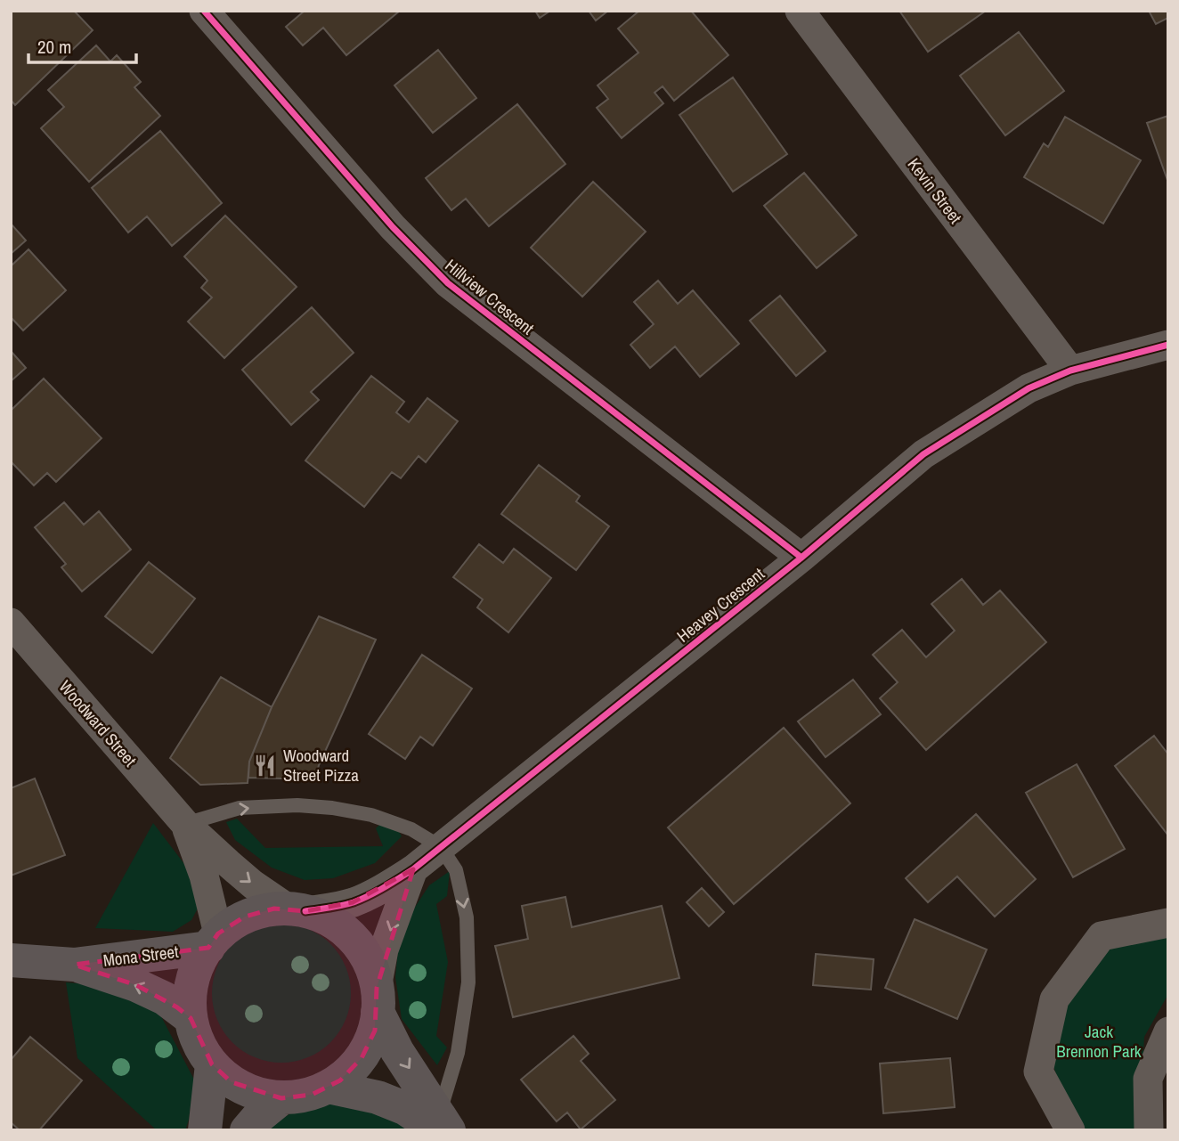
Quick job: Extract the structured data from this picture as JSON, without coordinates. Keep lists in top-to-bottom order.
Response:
{
  "streets": {
    "street": [
      "Kevin Street",
      "Hillview Crescent",
      "Heavey Crescent",
      "Woodward Street",
      "Mona Street"
    ]
  },
  "crossings": [
    ["Kevin Street", "Heavey Crescent"],
    ["Hillview Crescent", "Heavey Crescent"],
    ["Heavey Crescent", "Woodward Street"],
    ["Heavey Crescent", "Mona Street"],
    ["Woodward Street", "Mona Street"]
  ],
  "one_way": ["Mona Street"],
  "parks": ["Jack Brennon Park"],
  "places": {
    "restaurant": ["Woodward Street Pizza"]
  },
  "scale_bar": "20 m"
}
